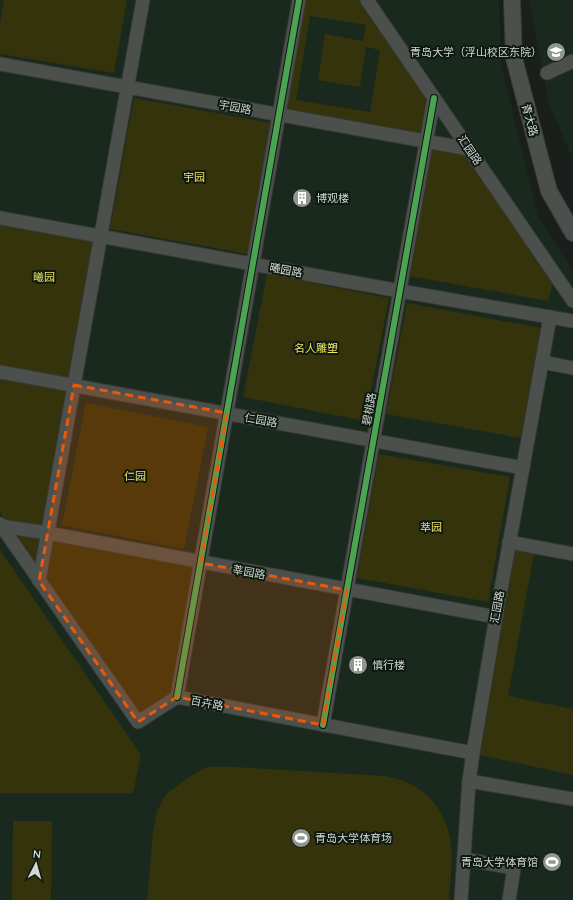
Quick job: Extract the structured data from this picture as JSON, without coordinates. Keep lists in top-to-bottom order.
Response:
{
  "streets": {
    "street": [
      "宇园路",
      "青大路",
      "汇园路",
      "曦园路",
      "碧桃路",
      "仁园路",
      "百卉路"
    ]
  },
  "crossings": [
    ["宇园路", "汇园路"],
    ["宇园路", "碧桃路"],
    ["汇园路", "曦园路"],
    ["汇园路", "碧桃路"],
    ["汇园路", "仁园路"],
    ["汇园路", "百卉路"],
    ["曦园路", "碧桃路"],
    ["碧桃路", "仁园路"],
    ["碧桃路", "百卉路"]
  ],
  "parks": [
    "宇园",
    "曦园",
    "名人雕塑",
    "仁园",
    "萃园"
  ],
  "places": {
    "school or university": ["青岛大学（浮山校区东院）"],
    "building": ["博观楼", "慎行楼"],
    "sports": ["青岛大学体育场", "青岛大学体育馆"]
  },
  "north": "top"
}
